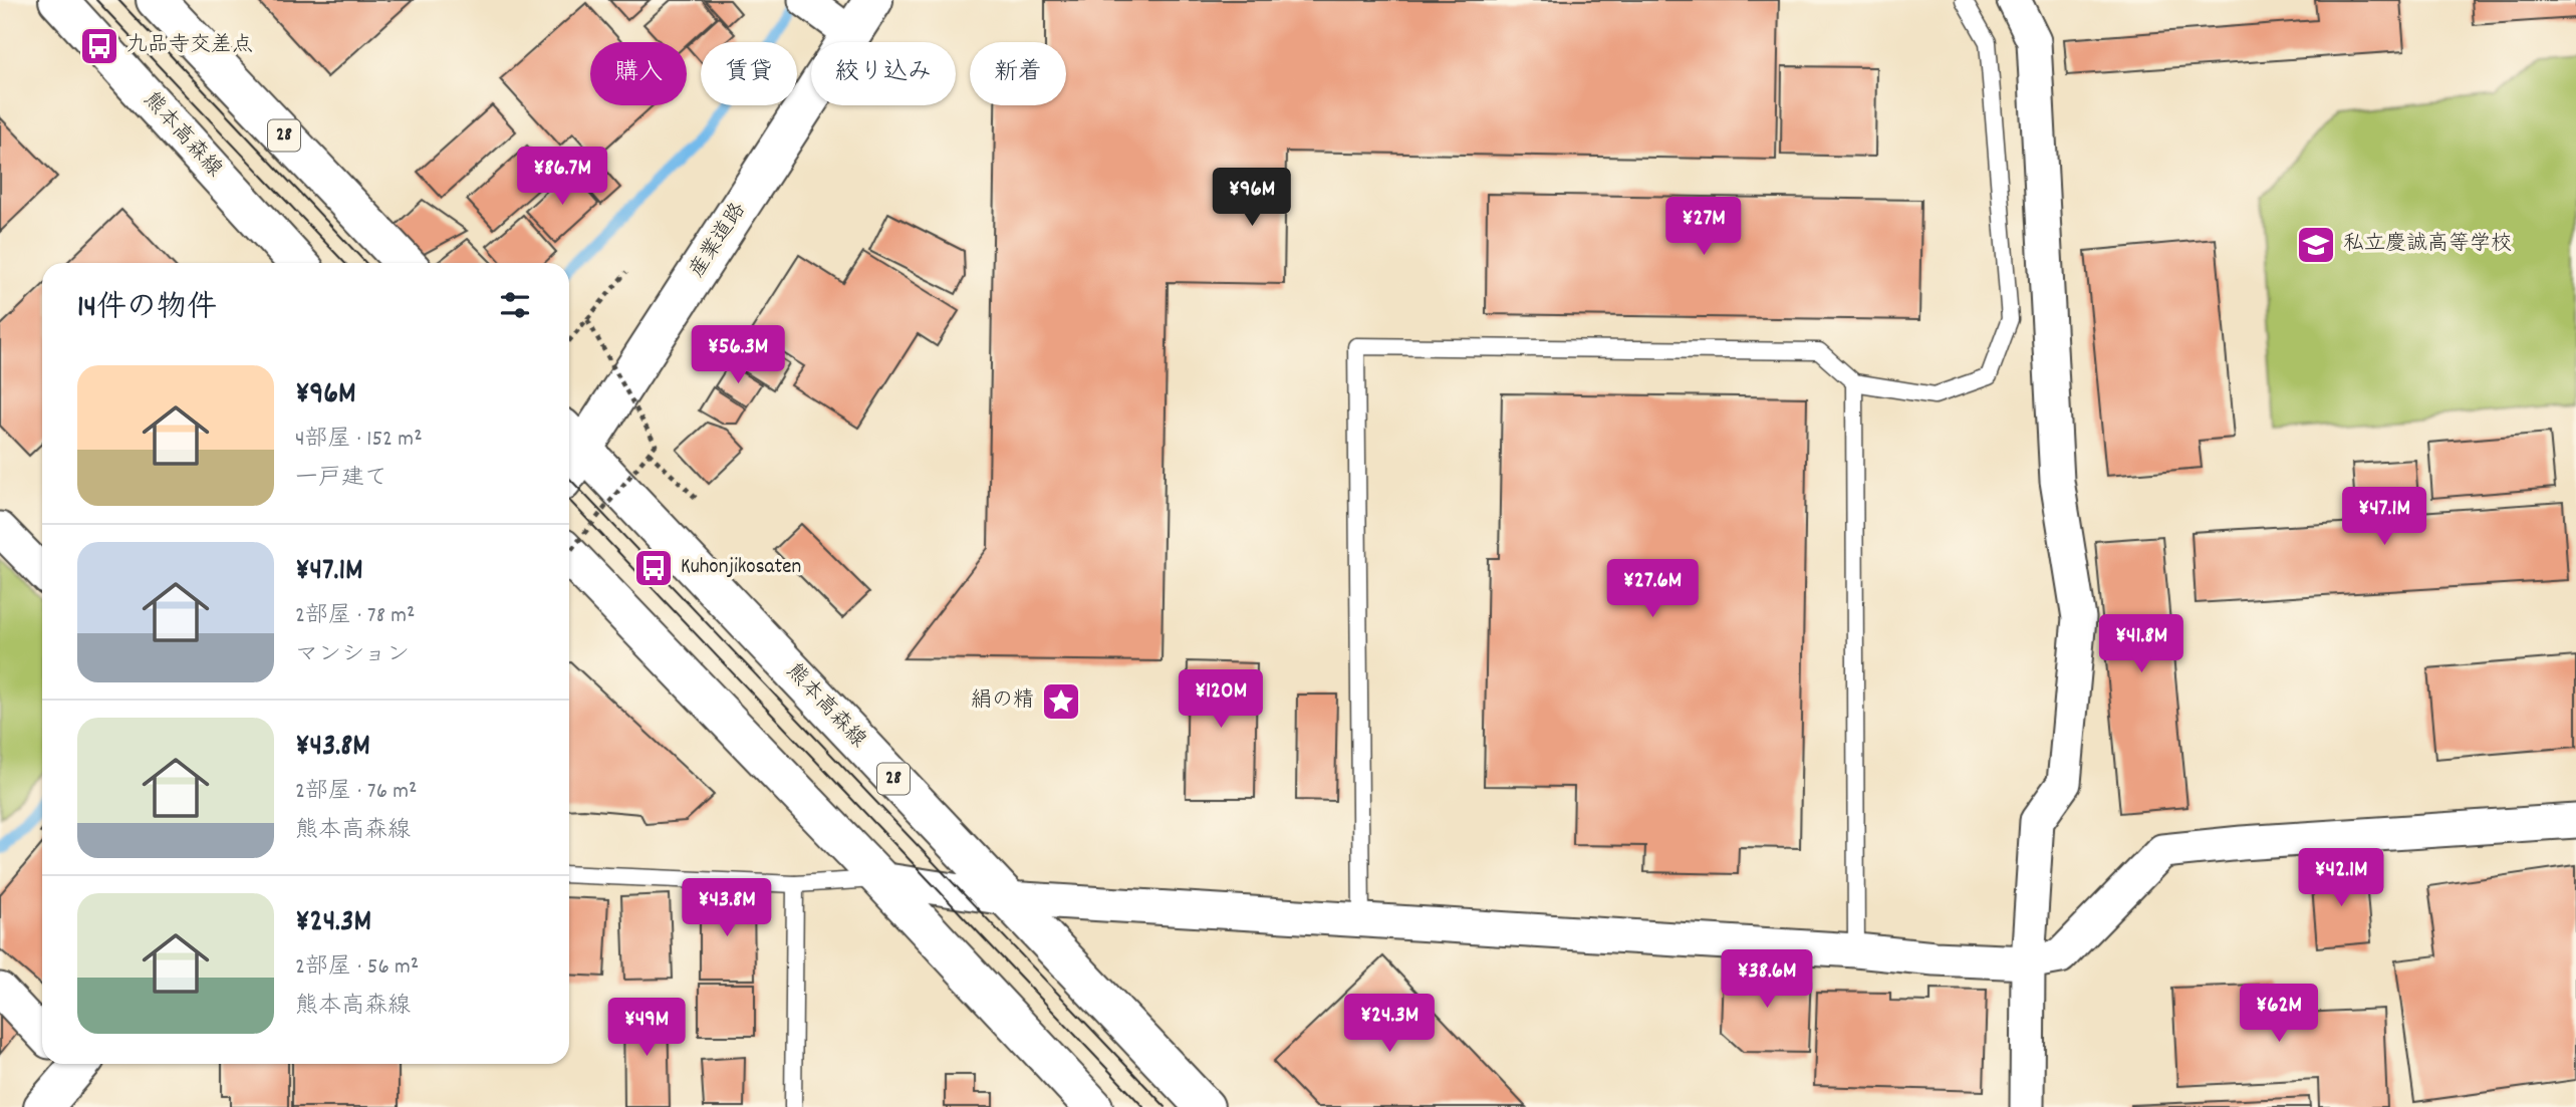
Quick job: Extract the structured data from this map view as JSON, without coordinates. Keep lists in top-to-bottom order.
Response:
{
  "streets": {
    "main road": ["熊本高森線", "28", "産業道路"]
  },
  "crossings": [
    ["熊本高森線", "産業道路"]
  ],
  "places": {
    "bus stop": ["九品寺交差点", "Kuhonjikosaten"],
    "school or university": ["私立慶誠高等学校"],
    "place": ["絹の精"]
  },
  "page": {
    "chip": [
      "購入",
      "賃貸",
      "絞り込み",
      "新着"
    ],
    "price": [
      "¥86.7M",
      "¥96M",
      "¥27M",
      "¥56.3M",
      "¥47.1M",
      "¥27.6M",
      "¥41.8M",
      "¥120M",
      "¥42.1M",
      "¥43.8M",
      "¥38.6M",
      "¥62M",
      "¥24.3M",
      "¥49M"
    ],
    "heading": "14件の物件",
    "list": [
      {
        "name": "¥96M",
        "note": "4部屋 · 152 m² · 一戸建て"
      },
      {
        "name": "¥47.1M",
        "note": "2部屋 · 78 m² · マンション"
      },
      {
        "name": "¥43.8M",
        "note": "2部屋 · 76 m² · 熊本高森線"
      },
      {
        "name": "¥24.3M",
        "note": "2部屋 · 56 m² · 熊本高森線"
      }
    ]
  }
}
